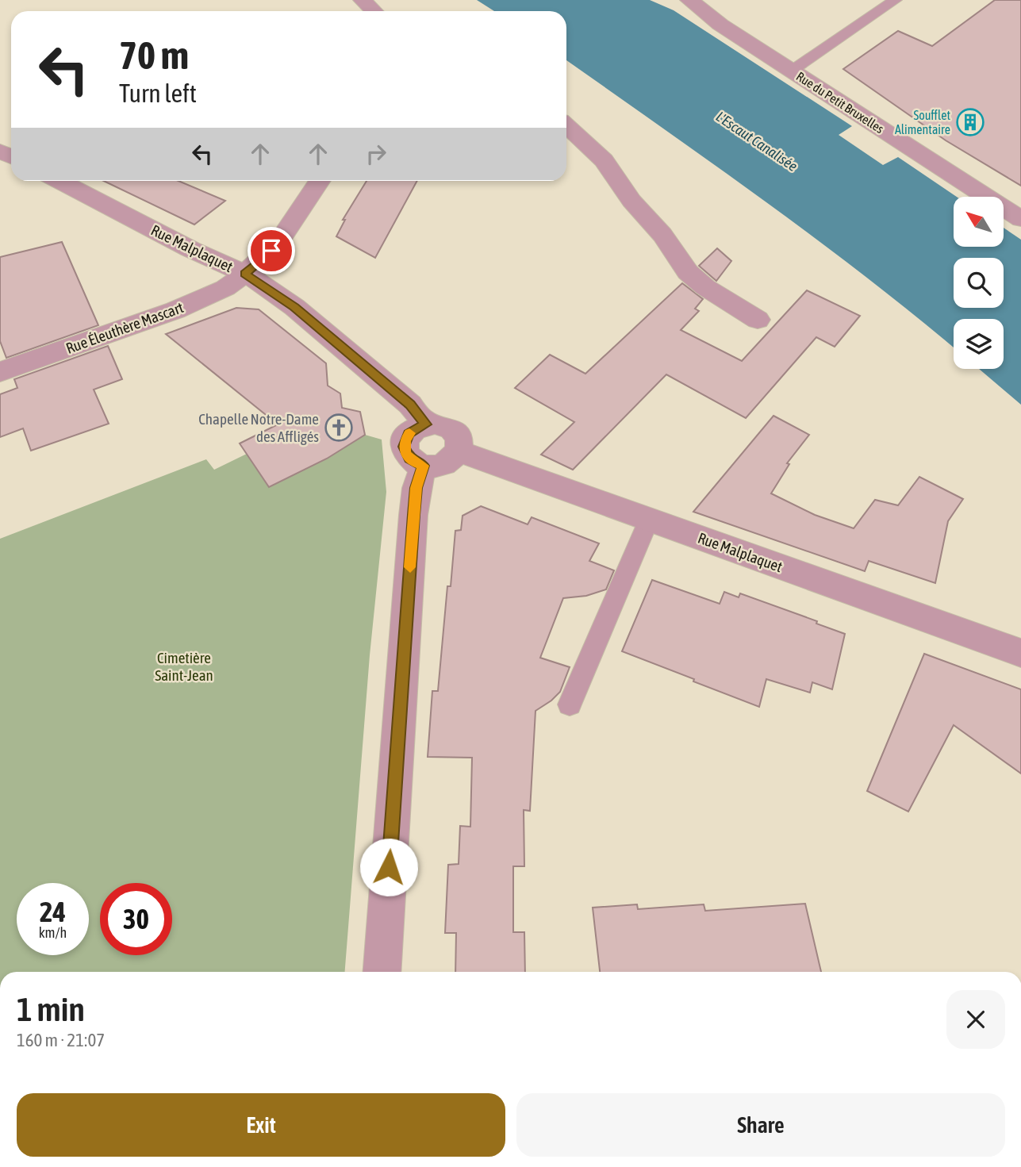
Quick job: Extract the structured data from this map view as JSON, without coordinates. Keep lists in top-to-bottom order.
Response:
{
  "streets": {
    "street": ["Rue du Petit Bruxelles", "Rue Malplaquet", "Rue Éleuthère Mascart"]
  },
  "crossings": [
    ["Rue Malplaquet", "Rue Éleuthère Mascart"]
  ],
  "water": ["L'Escaut Canalisée"],
  "parks": ["Cimetière Saint-Jean"],
  "places": {
    "building": ["Soufflet Alimentaire"],
    "church": ["Chapelle Notre-Dame des Affligés"]
  },
  "north": "top left",
  "page": {
    "turn": ["70 m", "Turn left"],
    "speed": "24 km/h",
    "limit": "30",
    "heading": ["1 min", "160 m · 21:07"],
    "buttons": ["Exit", "Share"]
  }
}
